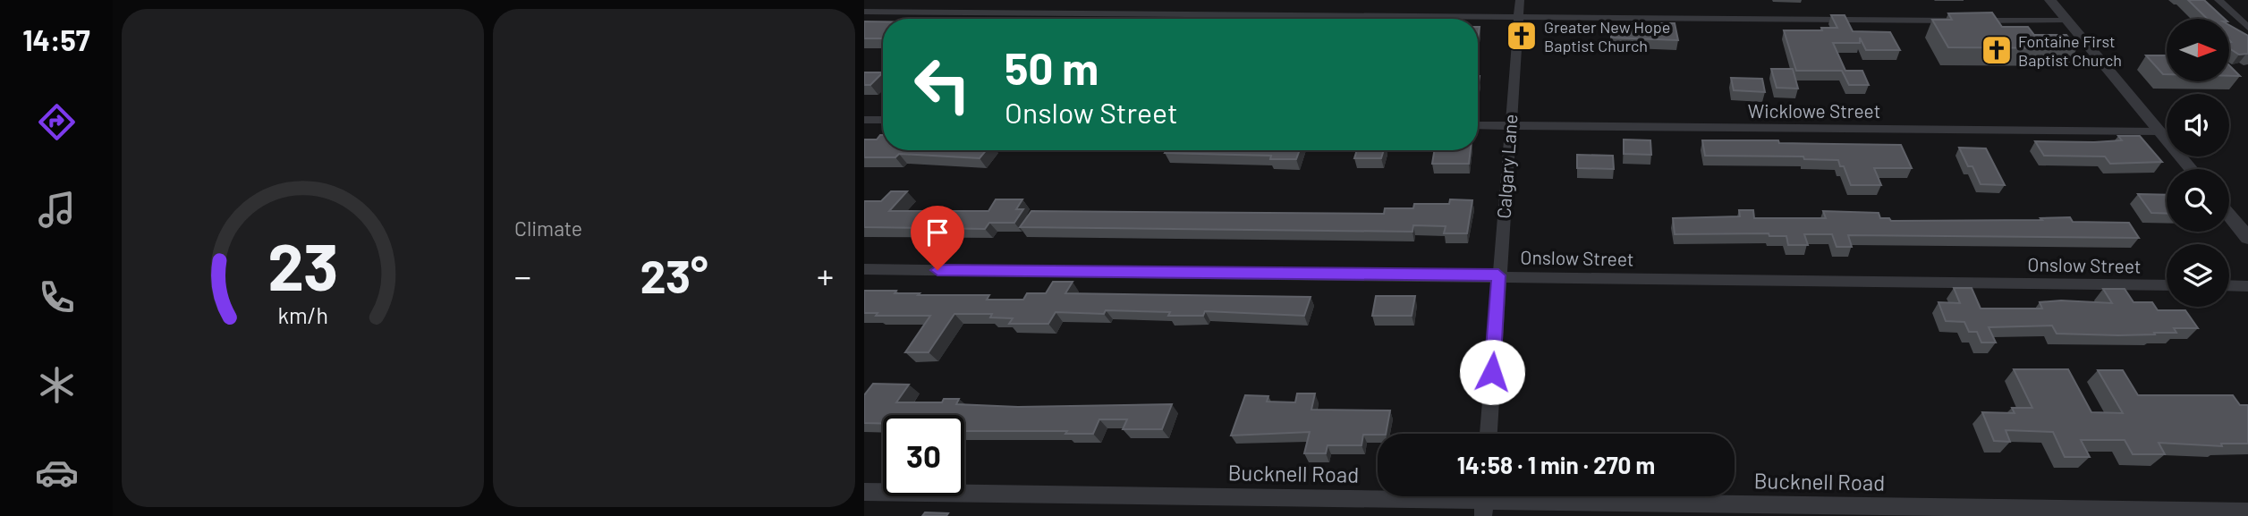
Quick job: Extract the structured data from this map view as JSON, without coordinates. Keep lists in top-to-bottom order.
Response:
{
  "streets": {
    "street": [
      "Wicklowe Street",
      "Calgary Lane",
      "Onslow Street",
      "Bucknell Road"
    ]
  },
  "crossings": [
    ["Wicklowe Street", "Calgary Lane"],
    ["Calgary Lane", "Onslow Street"]
  ],
  "places": {
    "church": ["Greater New Hope Baptist Church", "Fontaine First Baptist Church"]
  },
  "north": "right",
  "page": {
    "tabs": "14:57",
    "tile": "Climate",
    "turn": ["50 m", "Onslow Street"],
    "heat": ["−", "23°", "+"],
    "limit": "30",
    "trip": "14:58 · 1 min · 270 m",
    "gauge": ["23", "km/h"]
  }
}
